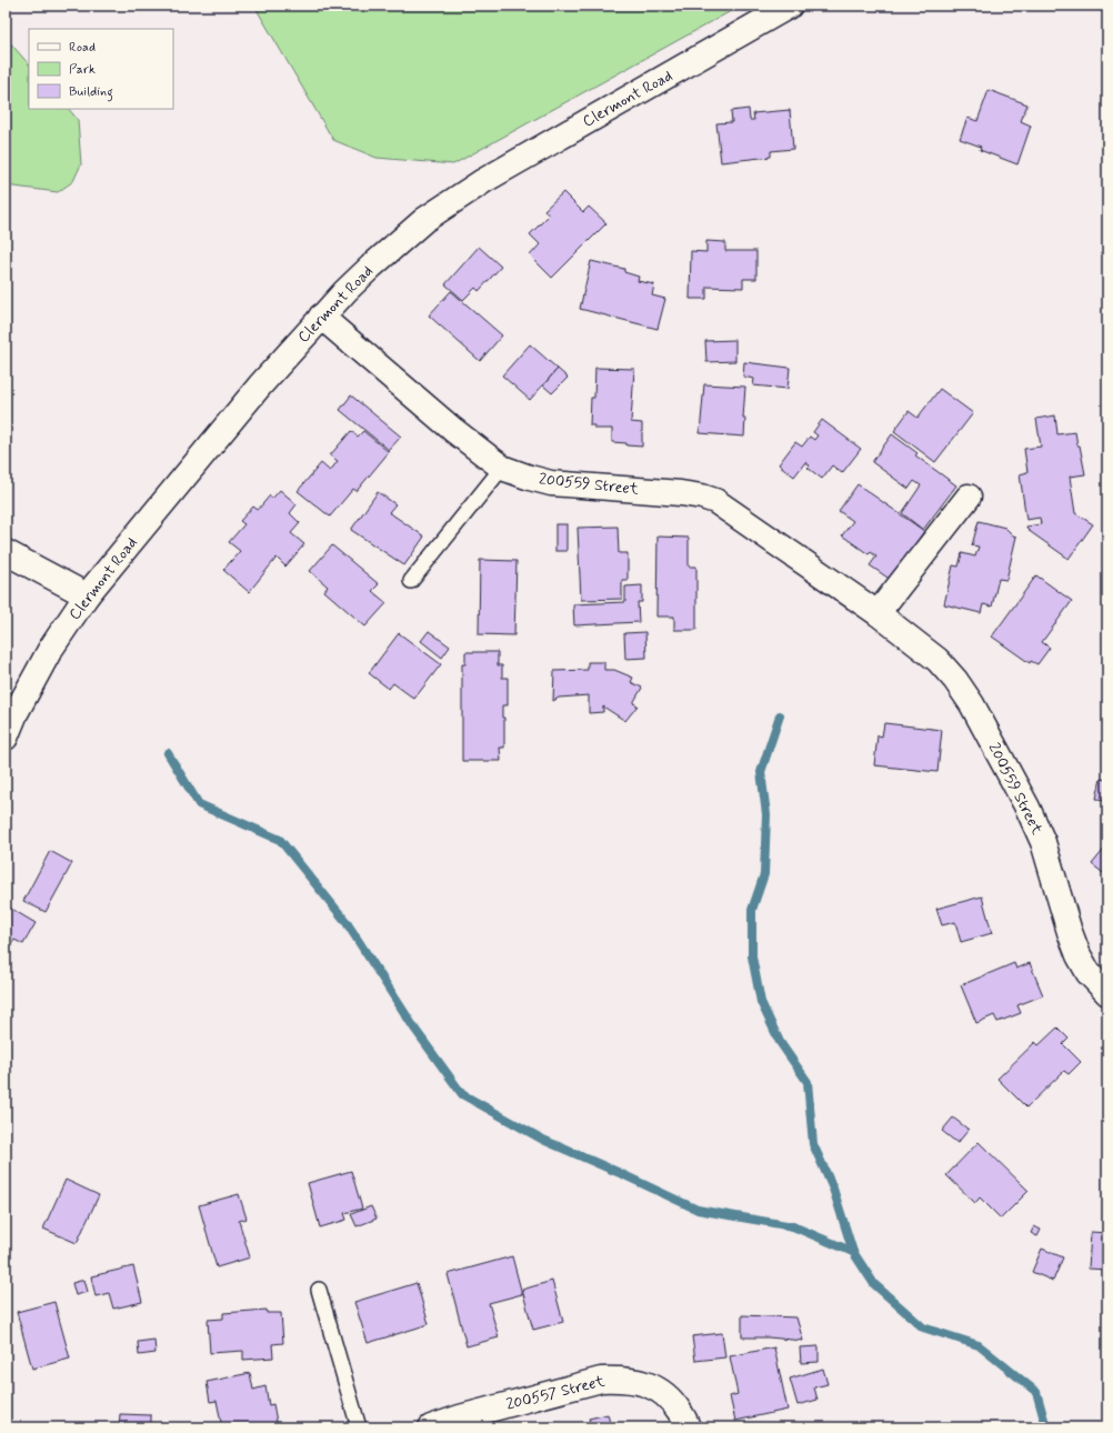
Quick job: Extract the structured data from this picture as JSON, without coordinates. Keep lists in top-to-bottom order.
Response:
{
  "streets": {
    "street": ["Clermont Road", "200559 Street", "200557 Street"]
  },
  "crossings": [
    ["Clermont Road", "200559 Street"]
  ],
  "legend": ["Road", "Park", "Building"]
}
